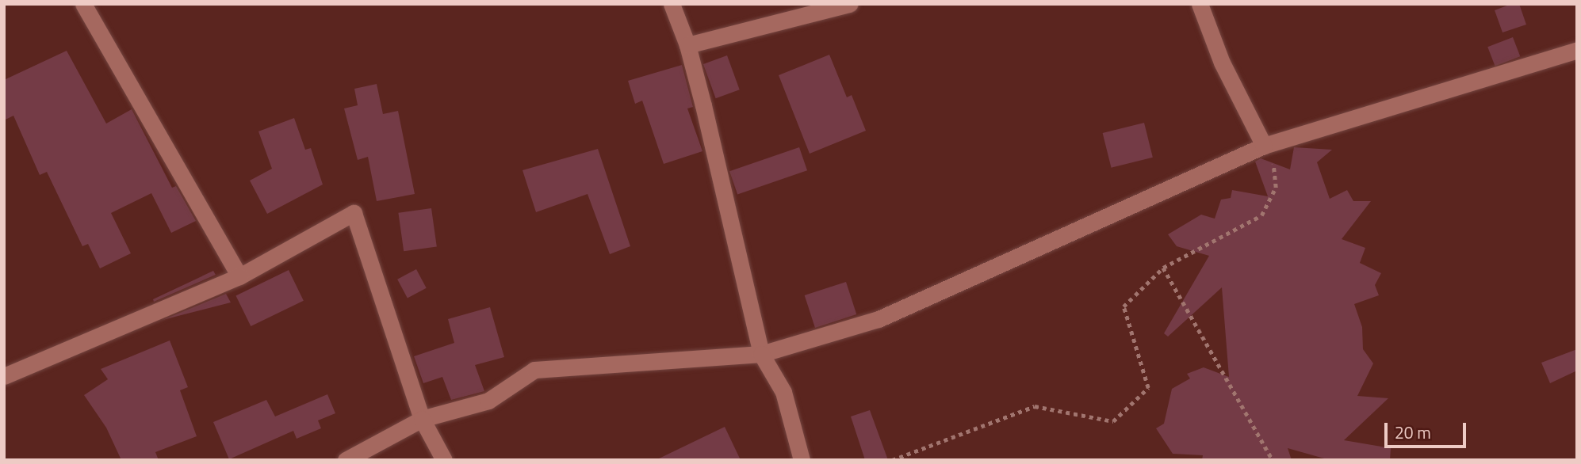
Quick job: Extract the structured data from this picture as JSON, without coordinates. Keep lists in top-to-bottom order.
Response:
{
  "scale_bar": "20 m"
}
